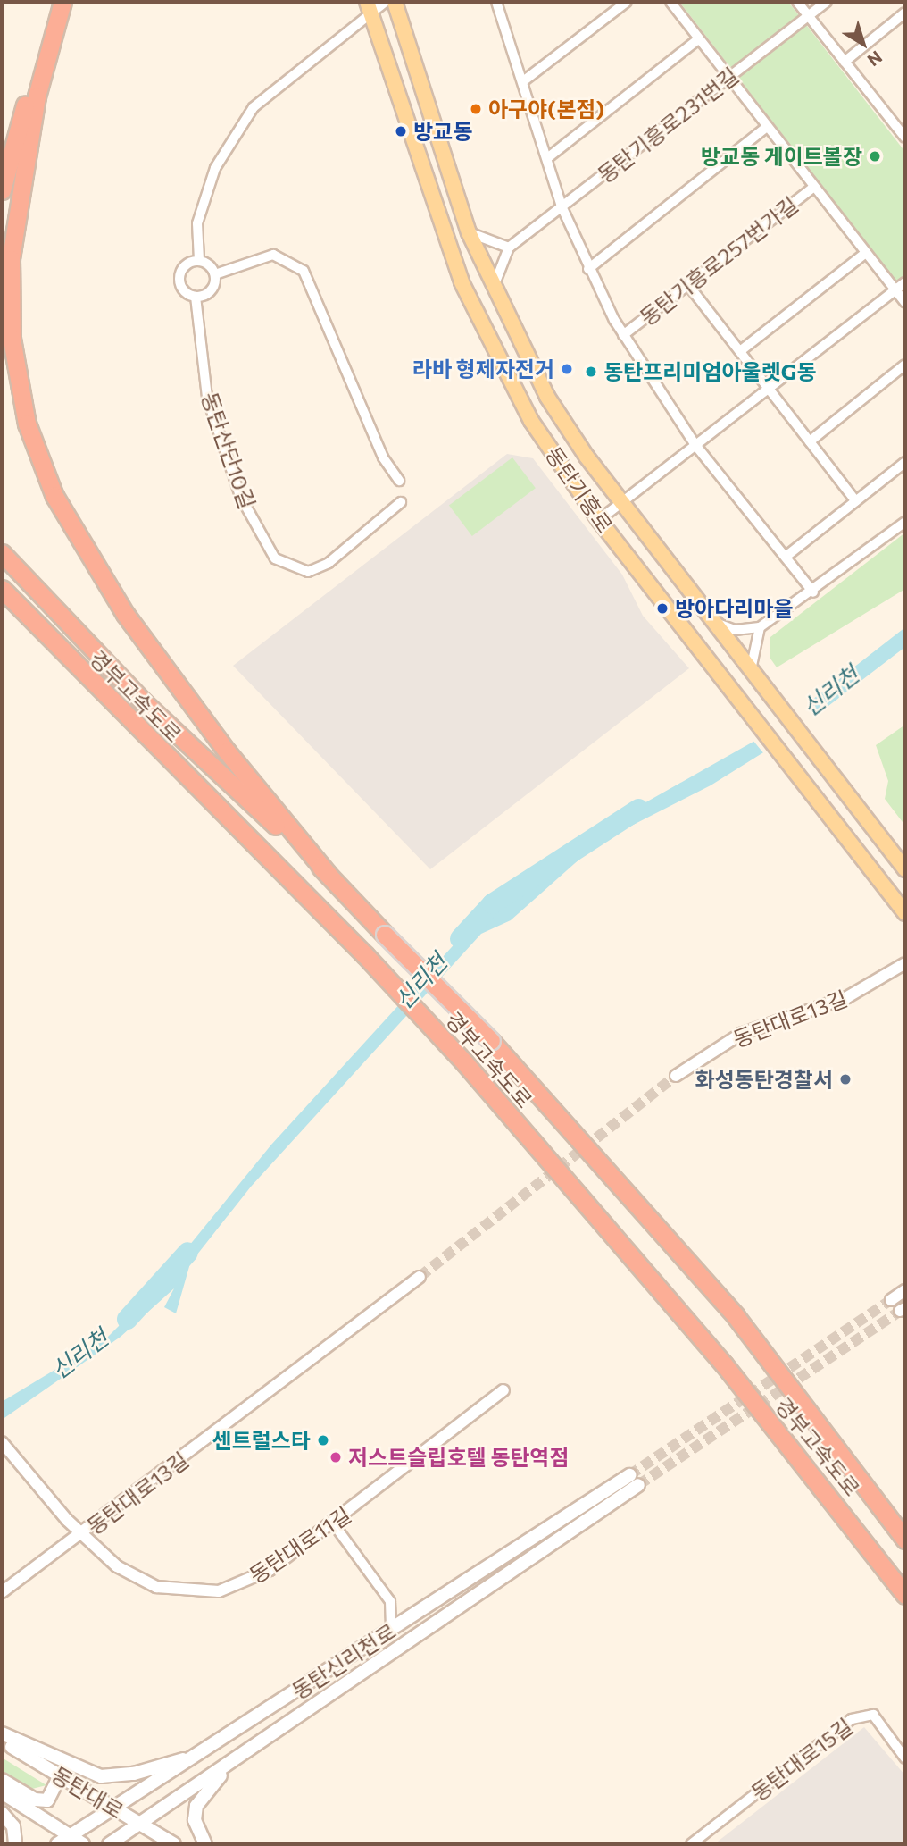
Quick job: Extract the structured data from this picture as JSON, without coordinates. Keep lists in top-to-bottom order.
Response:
{
  "streets": {
    "highway": ["경부고속도로"],
    "main road": ["동탄기흥로", "동탄신리천로", "동탄대로"],
    "street": [
      "동탄기흥로231번길",
      "동탄기흥로257번가길",
      "동탄산단10길",
      "동탄대로13길",
      "동탄대로11길",
      "동탄대로15길"
    ]
  },
  "crossings": [
    ["동탄기흥로231번길", "동탄기흥로257번가길"],
    ["동탄대로13길", "동탄대로11길"],
    ["동탄신리천로", "동탄대로"]
  ],
  "water": ["신리천"],
  "places": [
    "아구야(본점)",
    "방교동",
    "방교동 게이트볼장",
    "라바 형제자전거",
    "동탄프리미엄아울렛G동",
    "방아다리마을",
    "화성동탄경찰서",
    "센트럴스타",
    "저스트슬립호텔 동탄역점"
  ],
  "north": "bottom right"
}
